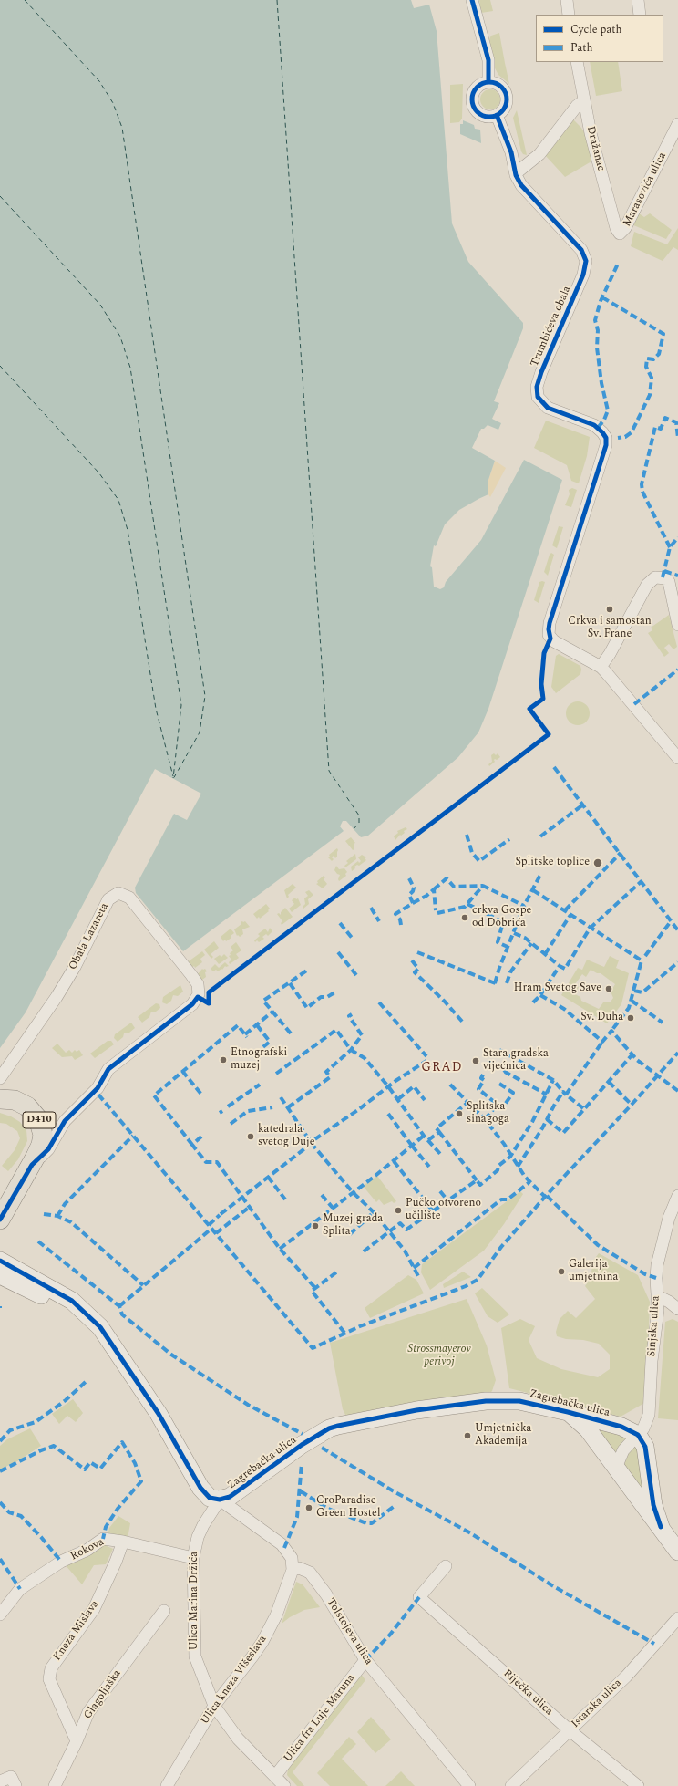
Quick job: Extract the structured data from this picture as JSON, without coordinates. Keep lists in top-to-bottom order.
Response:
{
  "streets": {
    "main road": ["D410"],
    "street": [
      "Dražanac",
      "Marasovića ulica",
      "Trumbićeva obala",
      "Obala Lazareta",
      "Sinjska ulica",
      "Zagrebačka ulica",
      "Rokova",
      "Ulica Marina Držića",
      "Kneza Mislava",
      "Tolstojeva ulica",
      "Ulica kneza Višeslava",
      "Riječka ulica",
      "Glagoljaška",
      "Istarska ulica",
      "Ulica fra Luje Maruna"
    ]
  },
  "crossings": [
    ["Dražanac", "Marasovića ulica"],
    ["Obala Lazareta", "D410"],
    ["Sinjska ulica", "Zagrebačka ulica"],
    ["Zagrebačka ulica", "Ulica Marina Držića"],
    ["Rokova", "Ulica Marina Držića"],
    ["Rokova", "Kneza Mislava"],
    ["Ulica Marina Držića", "Ulica kneza Višeslava"],
    ["Ulica Marina Držića", "Ulica fra Luje Maruna"],
    ["Kneza Mislava", "Glagoljaška"],
    ["Tolstojeva ulica", "Ulica kneza Višeslava"],
    ["Tolstojeva ulica", "Ulica fra Luje Maruna"],
    ["Riječka ulica", "Istarska ulica"]
  ],
  "districts": ["GRAD"],
  "parks": ["Strossmayerov perivoj"],
  "places": [
    "Crkva i samostan Sv. Frane",
    "Splitske toplice",
    "crkva Gospe od Dobrića",
    "Hram Svetog Save",
    "Sv. Duha",
    "Etnografski muzej",
    "Stara gradska vijećnica",
    "Splitska sinagoga",
    "katedrala svetog Duje",
    "Pučko otvoreno učilište",
    "Muzej grada Splita",
    "Galerija umjetnina",
    "Umjetnička Akademija",
    "CroParadise Green Hostel"
  ],
  "legend": ["Cycle path", "Path"]
}
